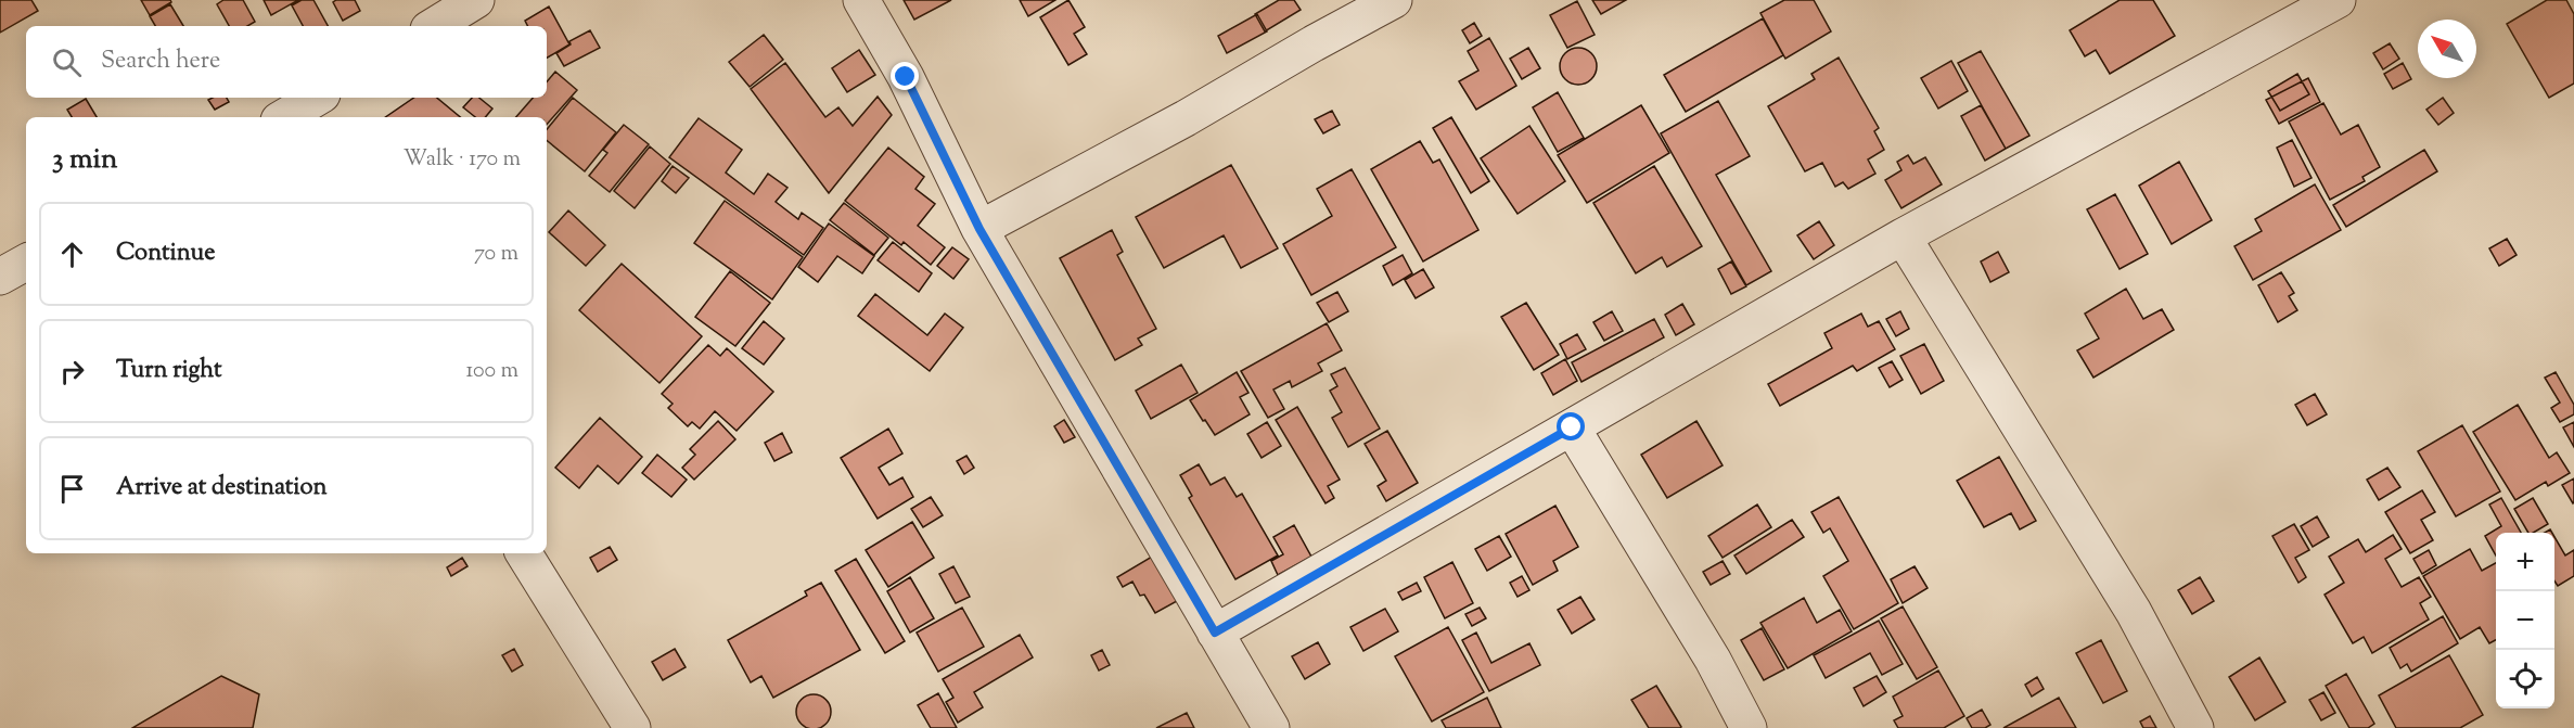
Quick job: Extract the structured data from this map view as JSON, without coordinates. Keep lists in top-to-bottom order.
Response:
{
  "north": "top left",
  "page": {
    "search": "Search here",
    "heading": ["3 min", "Walk · 170 m"],
    "list": [
      ["Continue", "70 m"],
      ["Turn right", "100 m"],
      "Arrive at destination"
    ],
    "map_buttons": ["+", "−"]
  }
}
